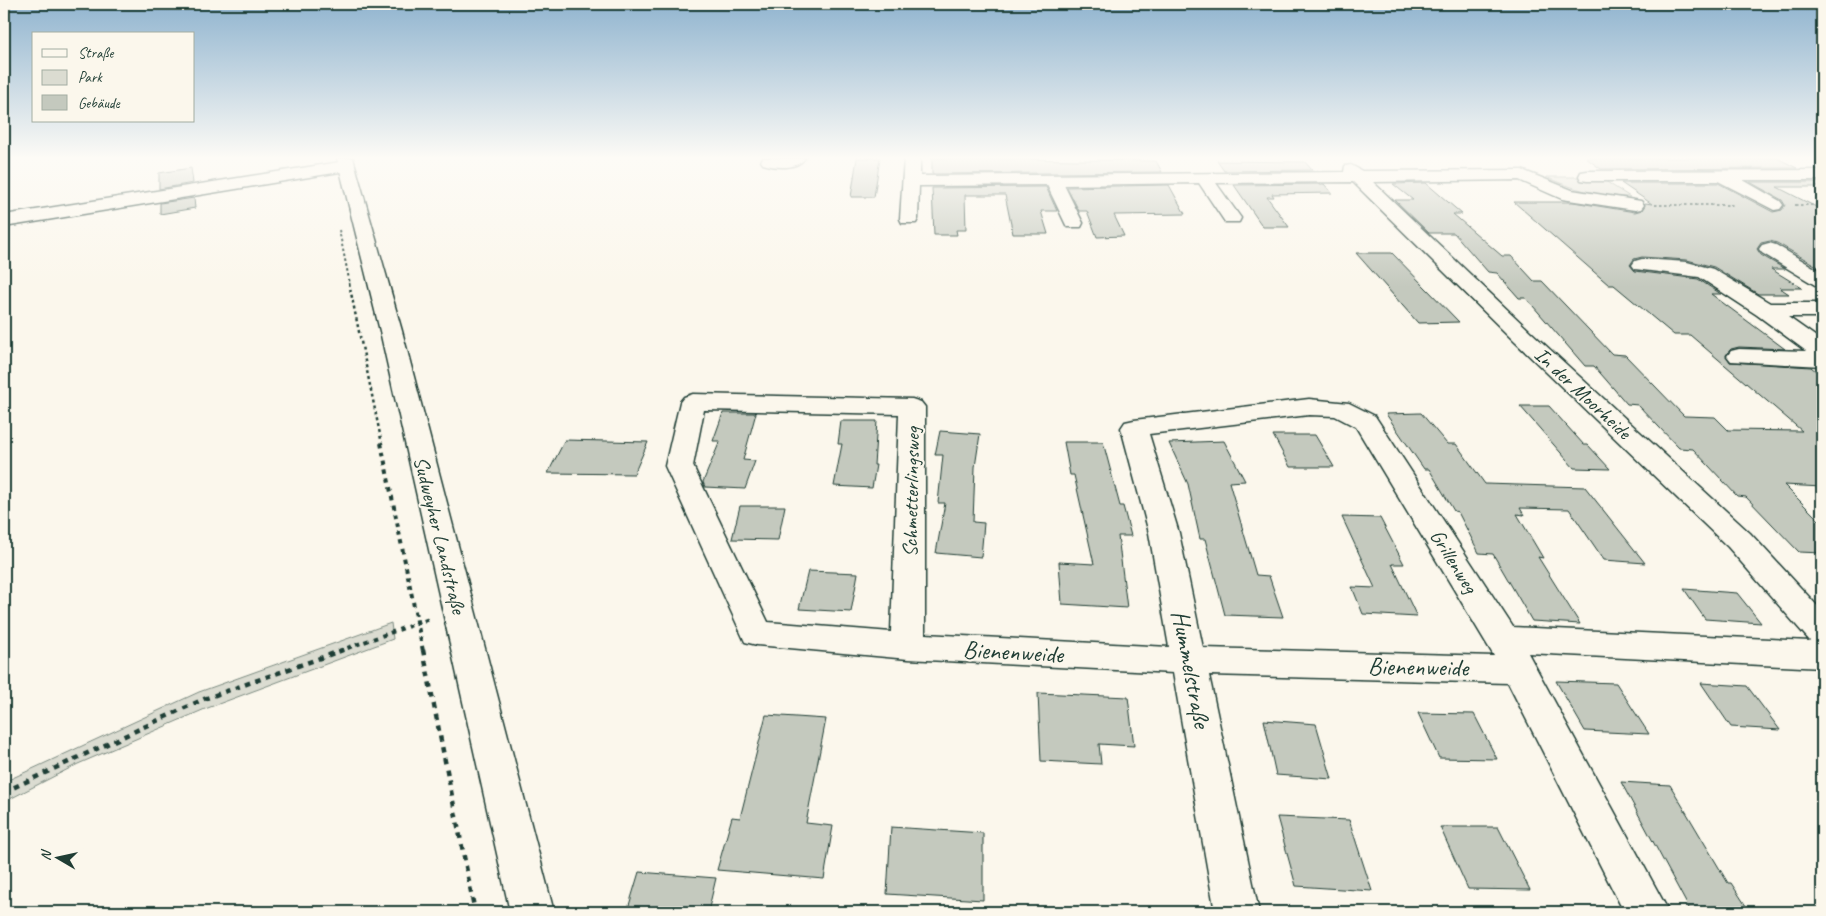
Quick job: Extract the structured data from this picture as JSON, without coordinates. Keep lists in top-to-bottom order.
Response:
{
  "streets": {
    "street": [
      "In der Moorheide",
      "Schmetterlingsweg",
      "Sudweyher Landstraße",
      "Grillenweg",
      "Bienenweide",
      "Hummelstraße"
    ]
  },
  "crossings": [
    ["Schmetterlingsweg", "Bienenweide"],
    ["Grillenweg", "Bienenweide"],
    ["Grillenweg", "Hummelstraße"],
    ["Bienenweide", "Hummelstraße"]
  ],
  "legend": ["Straße", "Park", "Gebäude"],
  "north": "left"
}
